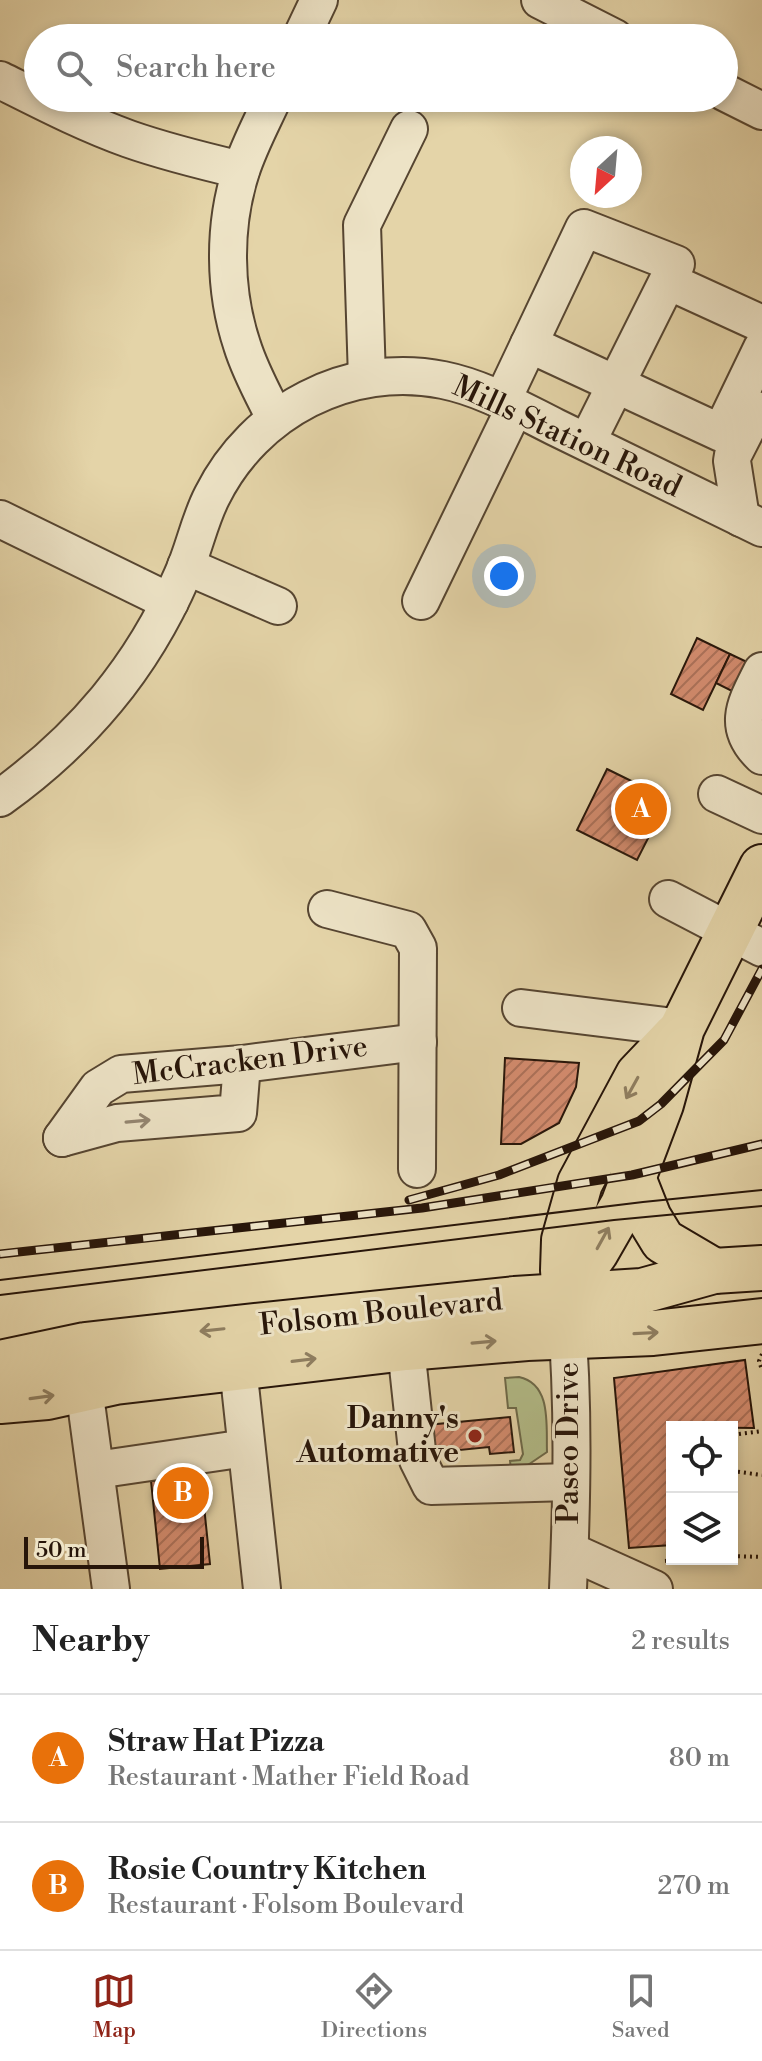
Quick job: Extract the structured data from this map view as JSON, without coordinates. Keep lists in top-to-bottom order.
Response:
{
  "streets": {
    "main road": ["Folsom Boulevard"],
    "street": ["Mills Station Road", "McCracken Drive", "Paseo Drive"]
  },
  "crossings": [
    ["Folsom Boulevard", "Paseo Drive"]
  ],
  "places": ["Danny's Automative"],
  "scale_bar": "50 m",
  "north": "bottom left",
  "page": {
    "search": "Search here",
    "pins": ["A", "B"],
    "scale": "50 m",
    "heading": ["Nearby", "2 results"],
    "list": [
      {
        "mark": "A",
        "name": "Straw Hat Pizza",
        "note": "Restaurant · Mather Field Road",
        "value": "80 m"
      },
      {
        "mark": "B",
        "name": "Rosie Country Kitchen",
        "note": "Restaurant · Folsom Boulevard",
        "value": "270 m"
      }
    ],
    "nav": ["Map", "Directions", "Saved"]
  }
}
